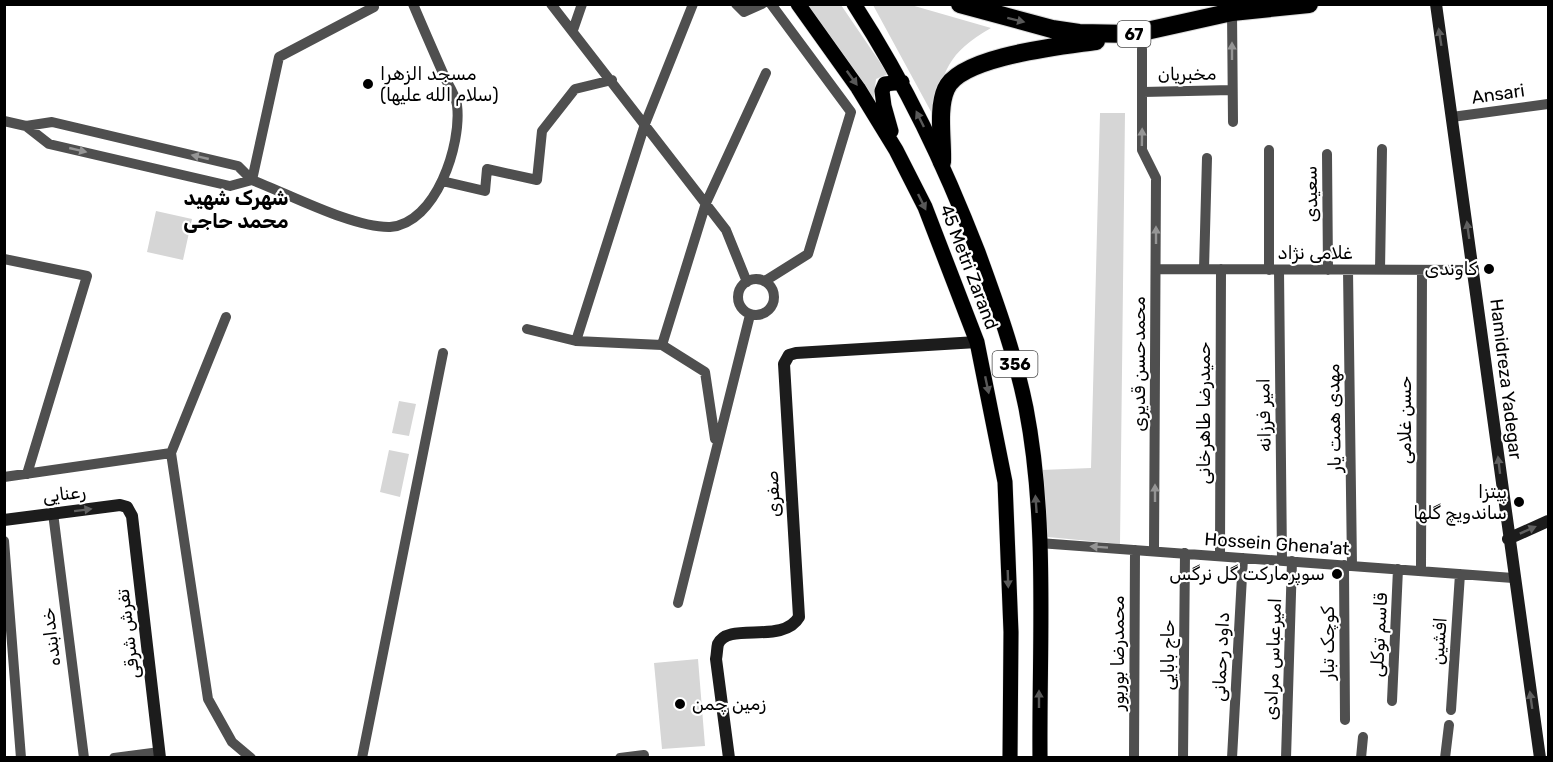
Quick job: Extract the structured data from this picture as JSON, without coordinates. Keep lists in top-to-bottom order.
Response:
{
  "streets": {
    "highway": ["67"],
    "main road": ["45 Metri Zarand", "356"],
    "street": [
      "مخبریان",
      "Ansari",
      "سعيدی",
      "غلامی نژاد",
      "محمدحسن قدیری",
      "Hamidreza Yadegar",
      "حمیدرضا طاهرخانی",
      "امیر فرزانه",
      "مهدی همت یار",
      "حسن غلامی",
      "رعنایی",
      "صفری",
      "Hossein Ghena'at",
      "تفرش شرقی",
      "قاسم توکلی",
      "خدابنده",
      "افشین",
      "کوچک تبار",
      "محمدرضا بوربور",
      "حاج بابایی",
      "داود رحمانی",
      "امیرعباس مرادی"
    ]
  },
  "crossings": [
    ["67", "مخبریان"],
    ["مخبریان", "محمدحسن قدیری"],
    ["Ansari", "Hamidreza Yadegar"],
    ["سعيدی", "غلامی نژاد"],
    ["غلامی نژاد", "محمدحسن قدیری"],
    ["غلامی نژاد", "Hamidreza Yadegar"],
    ["غلامی نژاد", "حمیدرضا طاهرخانی"],
    ["غلامی نژاد", "امیر فرزانه"],
    ["غلامی نژاد", "مهدی همت یار"],
    ["غلامی نژاد", "حسن غلامی"],
    ["45 Metri Zarand", "صفری"],
    ["45 Metri Zarand", "Hossein Ghena'at"],
    ["محمدحسن قدیری", "Hossein Ghena'at"],
    ["Hamidreza Yadegar", "Hossein Ghena'at"],
    ["حمیدرضا طاهرخانی", "Hossein Ghena'at"],
    ["امیر فرزانه", "Hossein Ghena'at"],
    ["امیر فرزانه", "امیرعباس مرادی"],
    ["مهدی همت یار", "Hossein Ghena'at"],
    ["مهدی همت یار", "کوچک تبار"],
    ["حسن غلامی", "Hossein Ghena'at"],
    ["رعنایی", "تفرش شرقی"],
    ["رعنایی", "خدابنده"],
    ["Hossein Ghena'at", "قاسم توکلی"],
    ["Hossein Ghena'at", "افشین"],
    ["Hossein Ghena'at", "کوچک تبار"],
    ["Hossein Ghena'at", "محمدرضا بوربور"],
    ["Hossein Ghena'at", "حاج بابایی"],
    ["Hossein Ghena'at", "داود رحمانی"],
    ["Hossein Ghena'at", "امیرعباس مرادی"]
  ],
  "one_way": ["محمدحسن قدیری", "Hamidreza Yadegar"],
  "districts": ["شهرک شهید محمد حاجی"],
  "places": [
    "مسجد الزهرا (سلام الله علیها)",
    "کاوندی",
    "پیتزا ساندویچ گلها",
    "سوپرمارکت گل نرگس",
    "زمین چمن"
  ]
}
